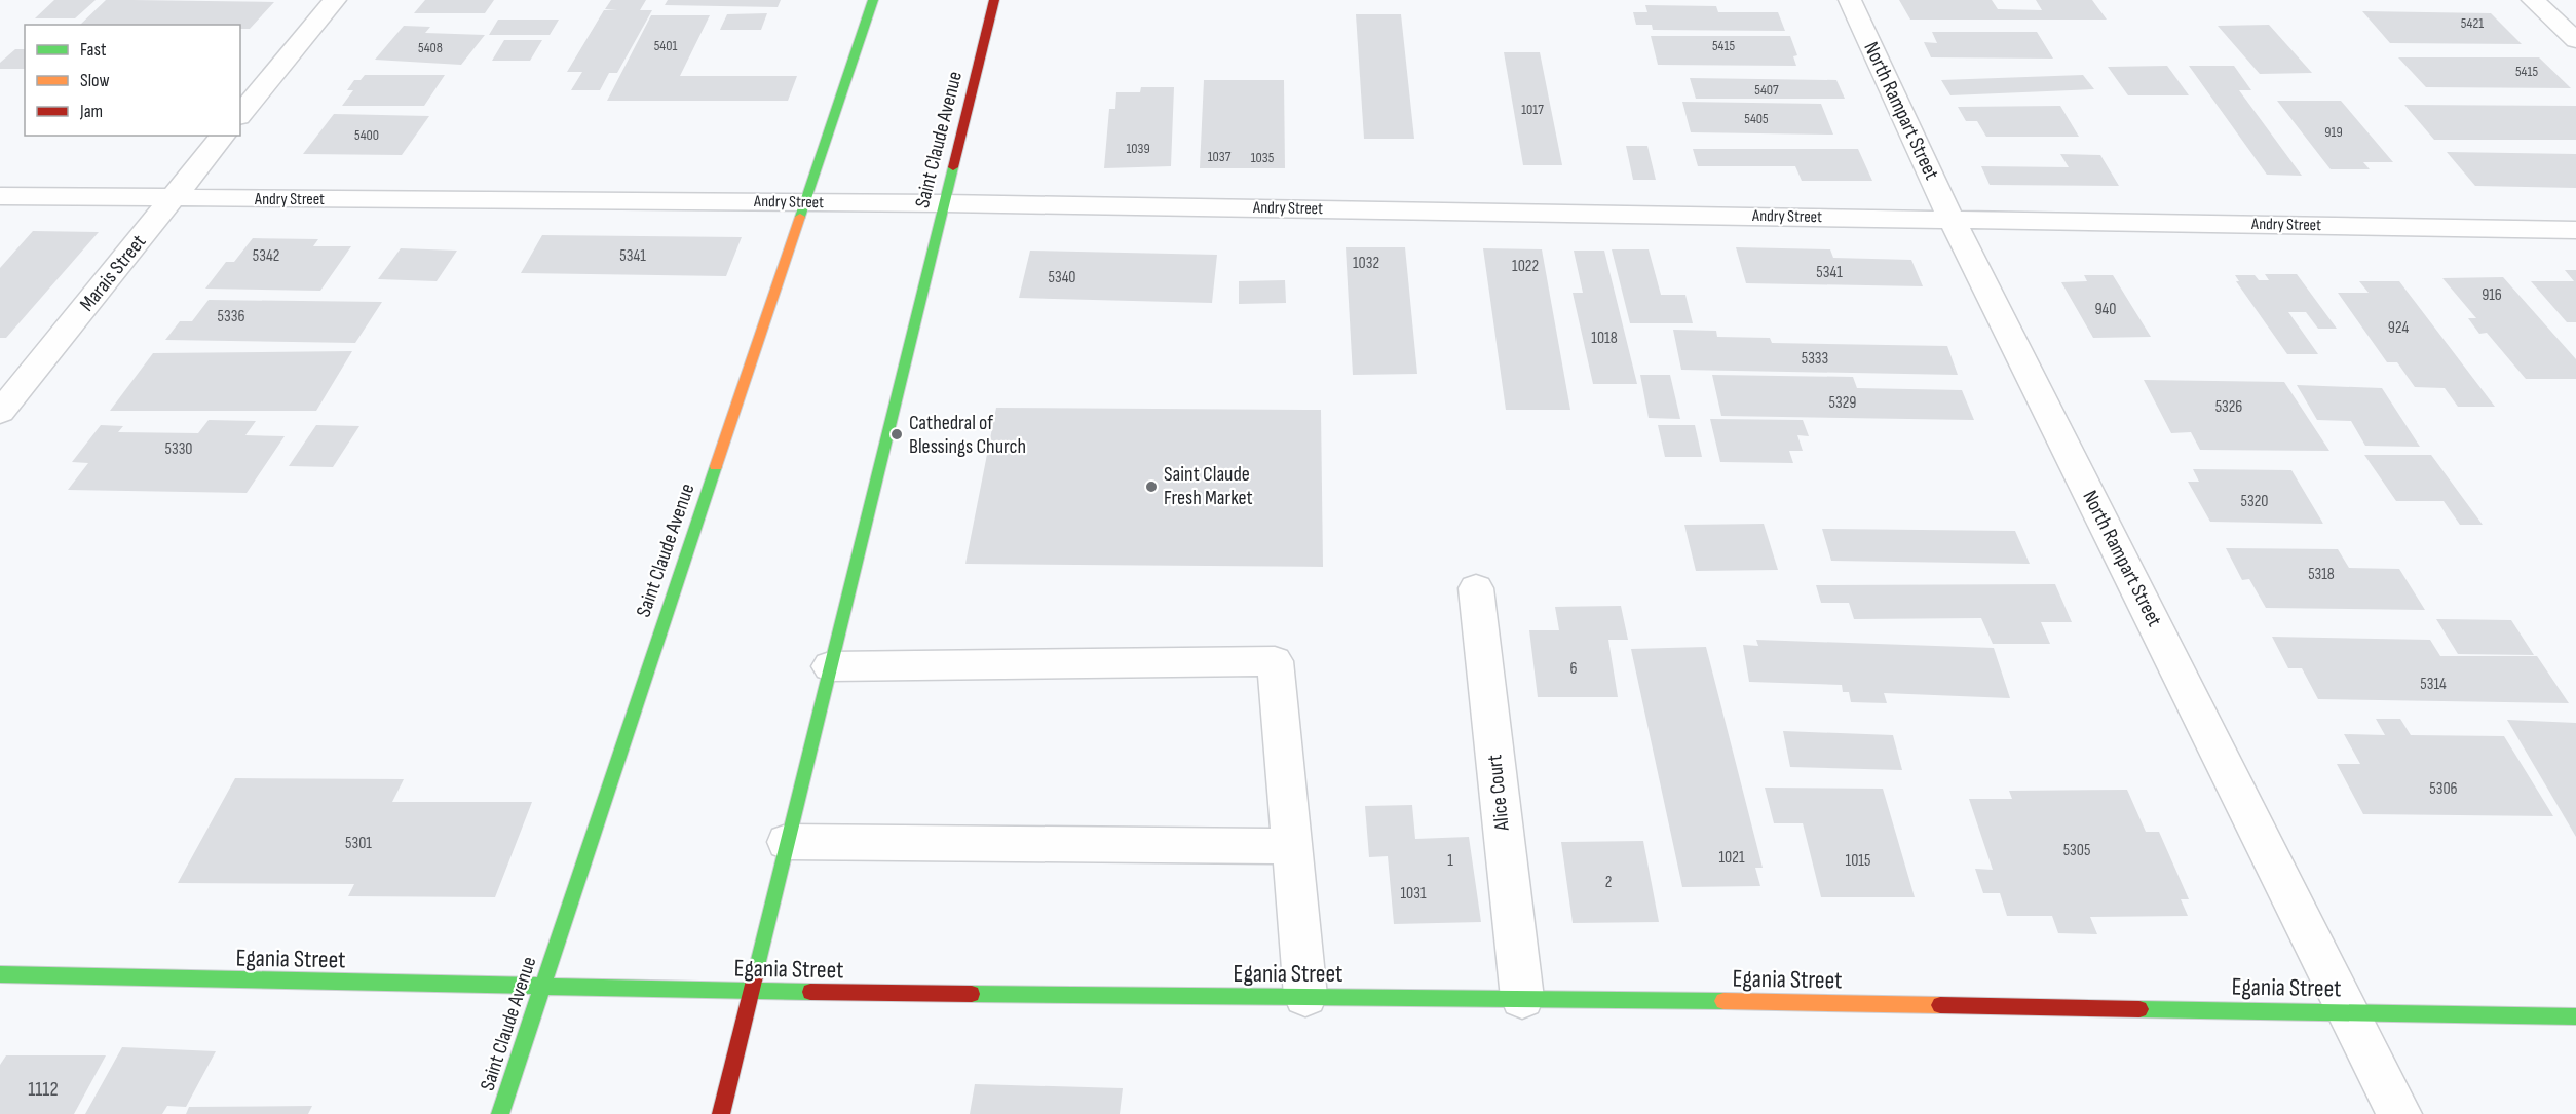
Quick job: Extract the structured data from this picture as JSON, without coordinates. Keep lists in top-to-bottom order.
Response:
{
  "streets": {
    "main road": ["Saint Claude Avenue", "Egania Street"],
    "street": [
      "North Rampart Street",
      "Andry Street",
      "Marais Street",
      "Alice Court"
    ]
  },
  "crossings": [
    ["North Rampart Street", "Andry Street"],
    ["North Rampart Street", "Egania Street"],
    ["Saint Claude Avenue", "Andry Street"],
    ["Saint Claude Avenue", "Egania Street"],
    ["Andry Street", "Marais Street"],
    ["Alice Court", "Egania Street"]
  ],
  "places": ["Cathedral of Blessings Church", "Saint Claude Fresh Market"],
  "house_numbers": [
    "5421",
    "5401",
    "5415",
    "5408",
    "5415",
    "5407",
    "1017",
    "5405",
    "919",
    "5400",
    "1039",
    "1037",
    "1035",
    "5342",
    "5341",
    "1032",
    "1022",
    "5341",
    "5340",
    "916",
    "940",
    "5336",
    "924",
    "1018",
    "5333",
    "5329",
    "5326",
    "5330",
    "5320",
    "5318",
    "6",
    "5314",
    "5306",
    "5301",
    "5305",
    "1021",
    "1",
    "1015",
    "2",
    "1031",
    "1112"
  ],
  "legend": ["Fast", "Slow", "Jam"]
}
